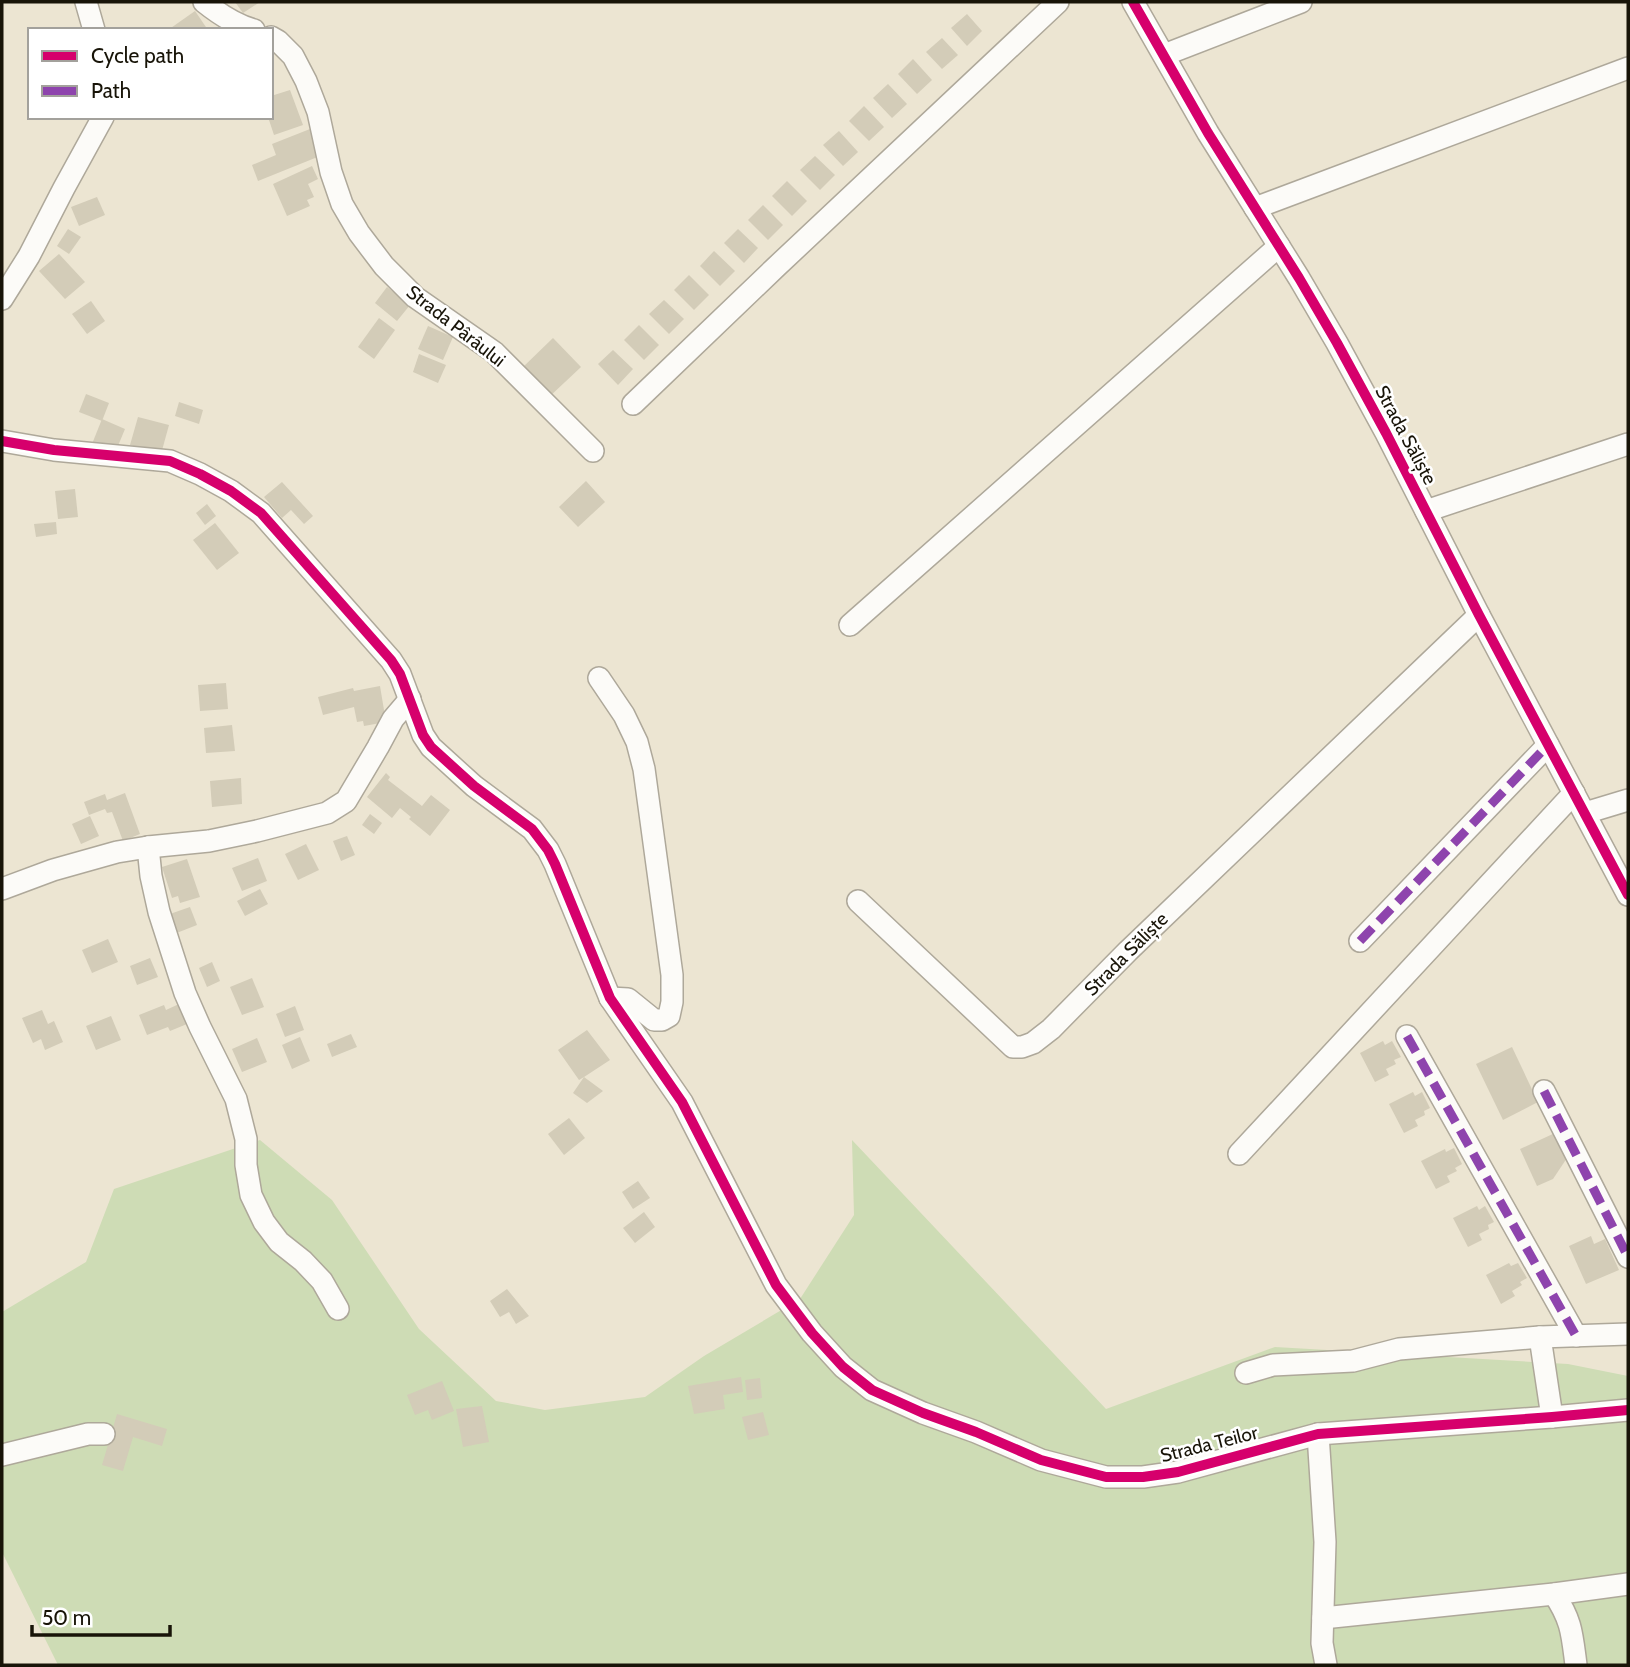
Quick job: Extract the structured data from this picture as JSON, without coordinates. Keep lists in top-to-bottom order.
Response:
{
  "streets": {
    "street": ["Strada Pârâului", "Strada Săliște", "Strada Teilor"]
  },
  "legend": ["Cycle path", "Path"],
  "scale_bar": "50 m"
}
